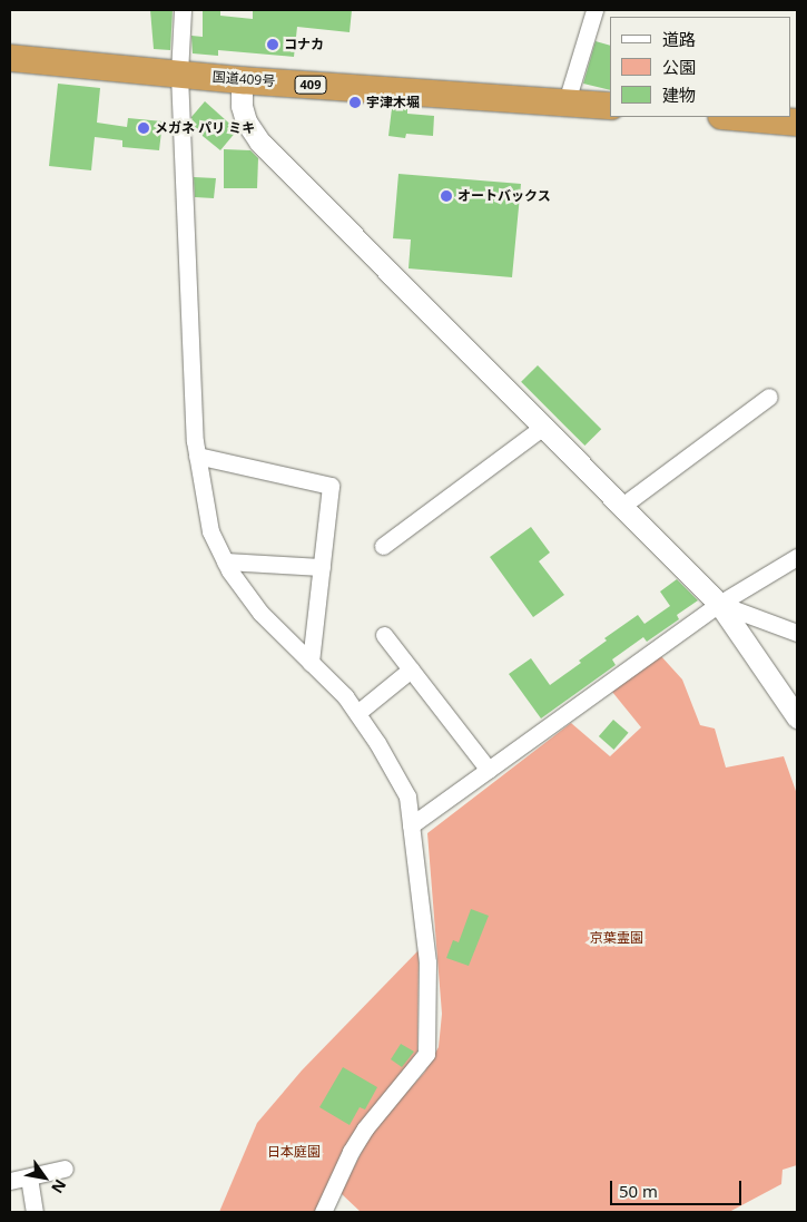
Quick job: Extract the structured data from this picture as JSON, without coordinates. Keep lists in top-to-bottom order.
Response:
{
  "streets": {
    "highway": ["国道409号", "409"]
  },
  "parks": ["京葉霊園", "日本庭園"],
  "places": [
    "コナカ",
    "宇津木堀",
    "メガネ パリ ミキ",
    "オートバックス"
  ],
  "legend": ["道路", "公園", "建物"],
  "scale_bar": "50 m",
  "north": "bottom right"
}
